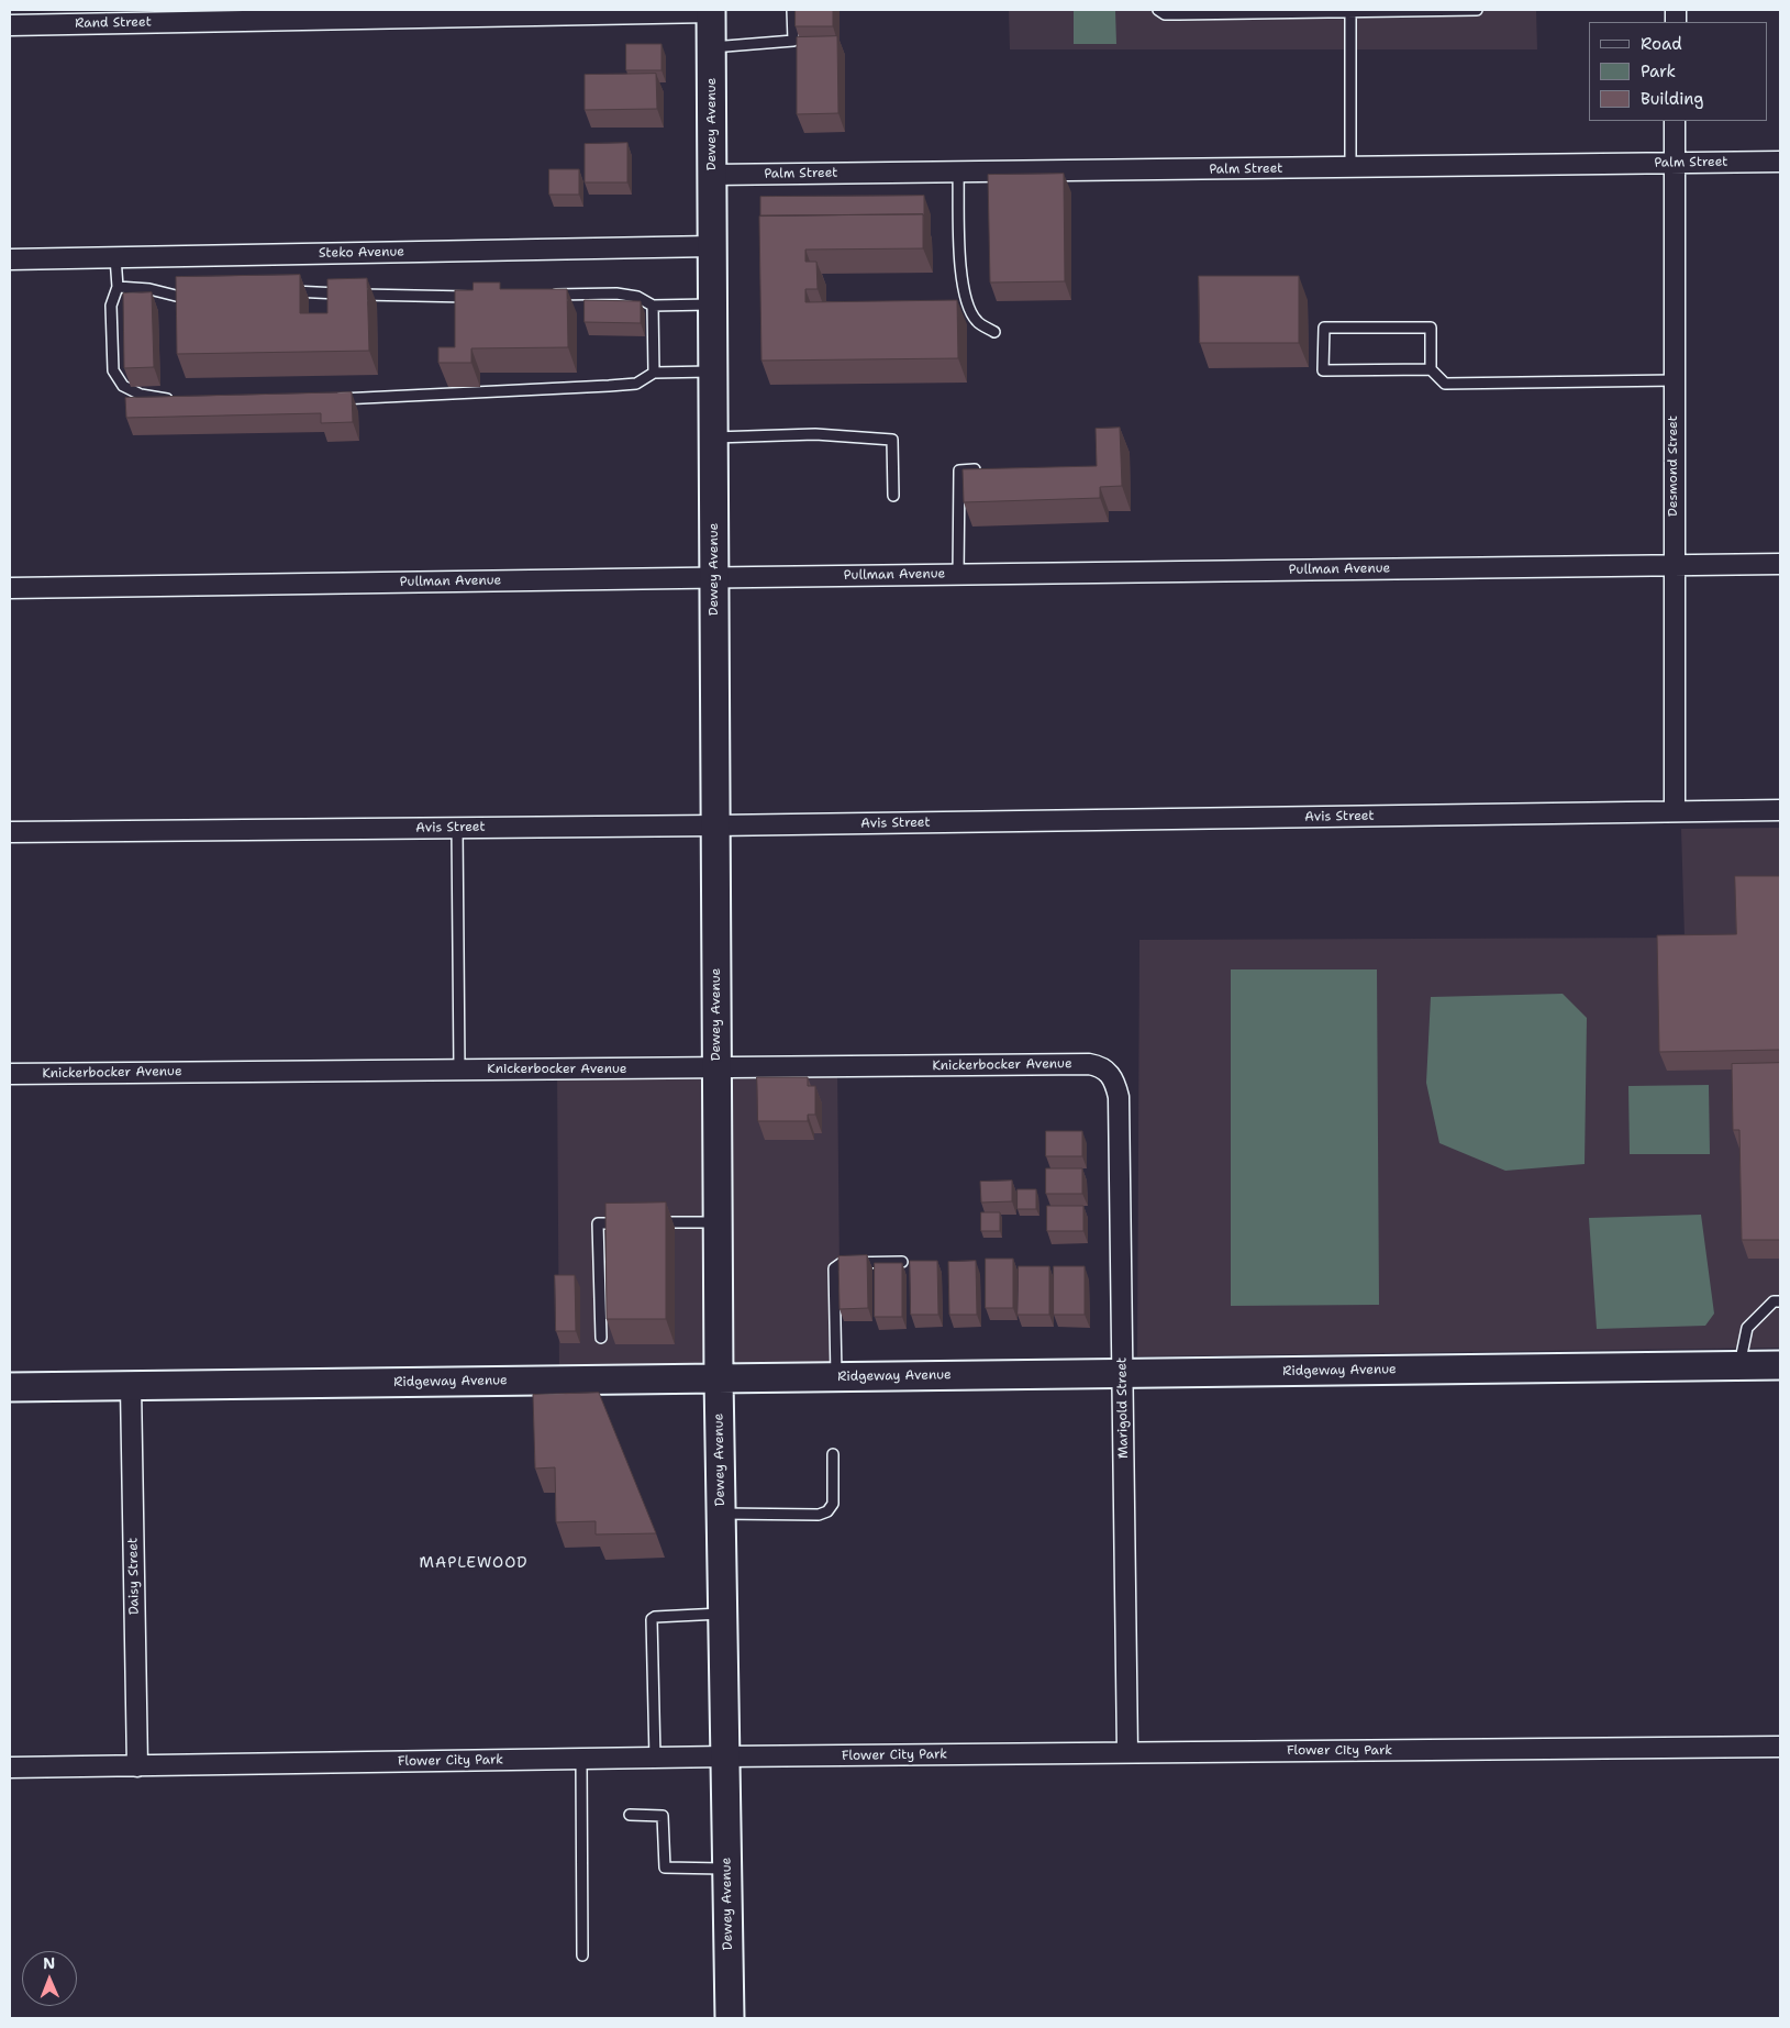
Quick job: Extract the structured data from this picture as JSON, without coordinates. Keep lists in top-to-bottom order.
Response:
{
  "streets": {
    "street": [
      "Rand Street",
      "Dewey Avenue",
      "Palm Street",
      "Steko Avenue",
      "Desmond Street",
      "Pullman Avenue",
      "Avis Street",
      "Knickerbocker Avenue",
      "Ridgeway Avenue",
      "Marigold Street",
      "Daisy Street",
      "Flower City Park"
    ]
  },
  "crossings": [
    ["Rand Street", "Dewey Avenue"],
    ["Dewey Avenue", "Palm Street"],
    ["Dewey Avenue", "Steko Avenue"],
    ["Dewey Avenue", "Pullman Avenue"],
    ["Dewey Avenue", "Avis Street"],
    ["Dewey Avenue", "Knickerbocker Avenue"],
    ["Dewey Avenue", "Ridgeway Avenue"],
    ["Dewey Avenue", "Flower City Park"],
    ["Palm Street", "Desmond Street"],
    ["Desmond Street", "Pullman Avenue"],
    ["Desmond Street", "Avis Street"],
    ["Knickerbocker Avenue", "Marigold Street"],
    ["Ridgeway Avenue", "Marigold Street"],
    ["Ridgeway Avenue", "Daisy Street"],
    ["Marigold Street", "Flower City Park"],
    ["Daisy Street", "Flower City Park"]
  ],
  "districts": ["MAPLEWOOD"],
  "legend": ["Road", "Park", "Building"],
  "north": "top"
}
